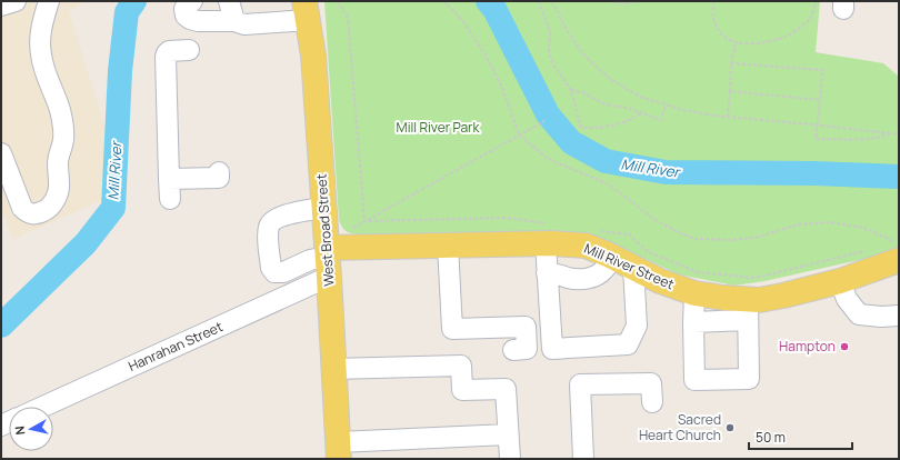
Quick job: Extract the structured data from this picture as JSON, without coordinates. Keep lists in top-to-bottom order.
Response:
{
  "streets": {
    "main road": ["West Broad Street", "Mill River Street"],
    "street": ["Hanrahan Street"]
  },
  "crossings": [
    ["West Broad Street", "Mill River Street"],
    ["West Broad Street", "Hanrahan Street"],
    ["Mill River Street", "Hanrahan Street"]
  ],
  "water": ["Mill River"],
  "parks": ["Mill River Park"],
  "places": ["Hampton", "Sacred Heart Church"],
  "scale_bar": "50 m",
  "north": "left"
}
